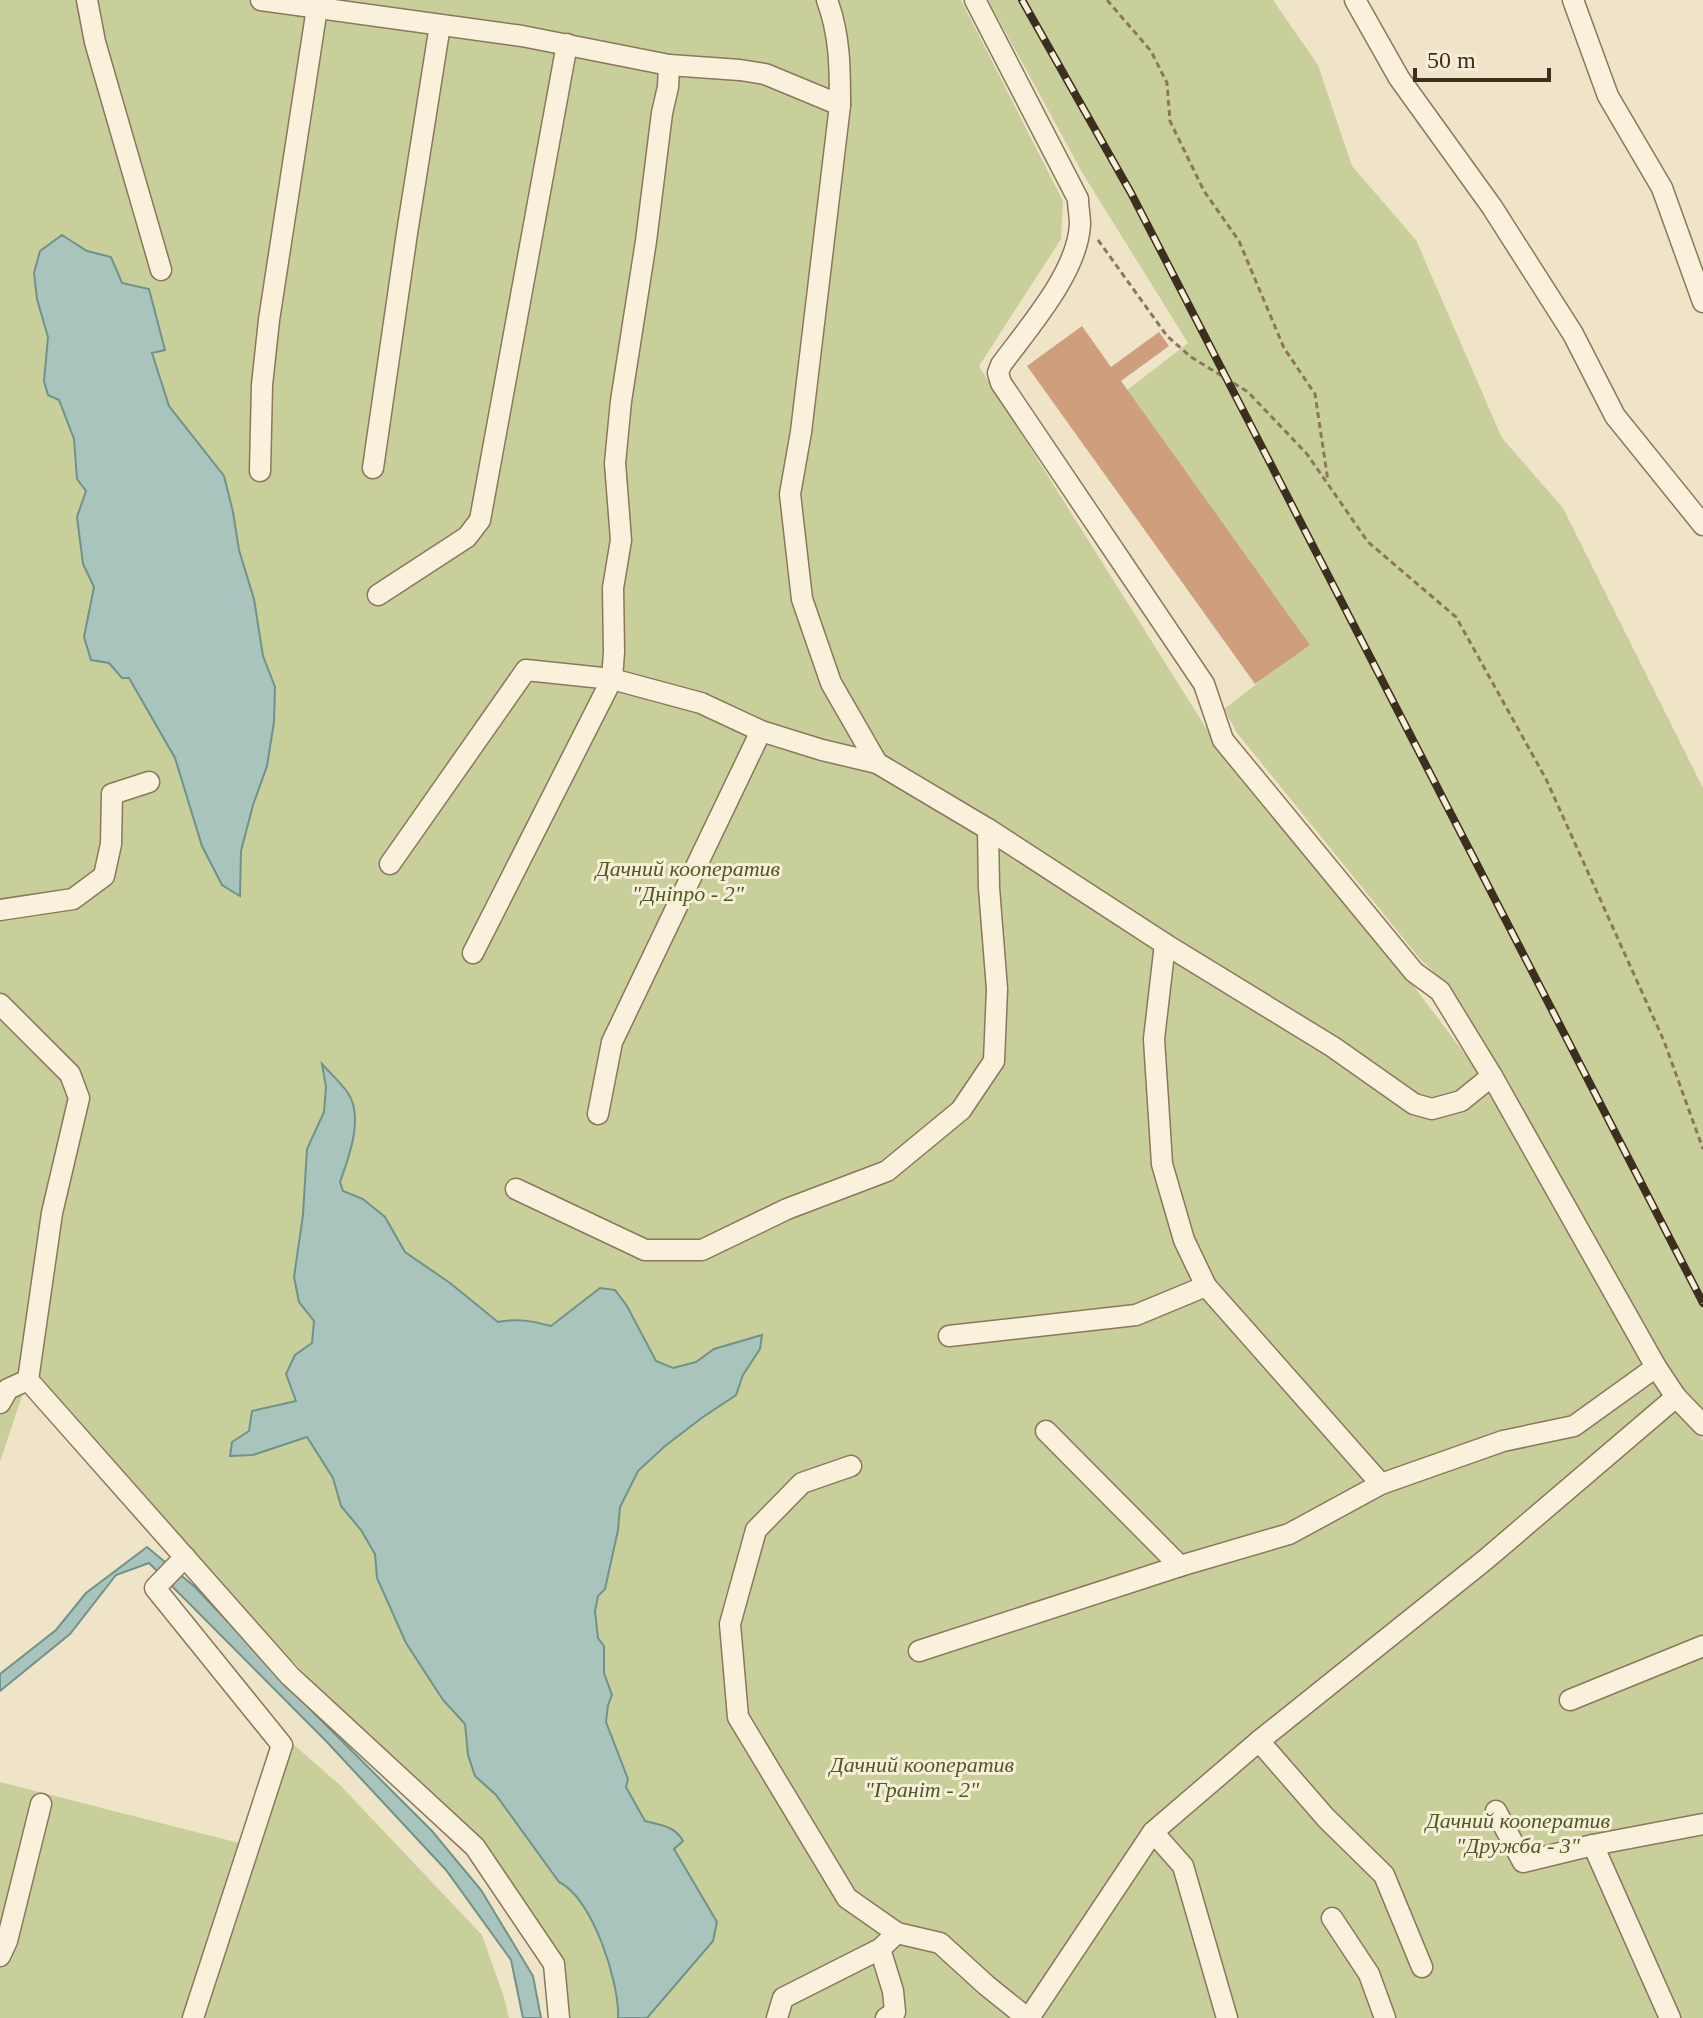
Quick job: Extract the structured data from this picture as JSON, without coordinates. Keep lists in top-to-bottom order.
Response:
{
  "parks": ["Дачний кооператив \"Дніпро - 2\"", "Дачний кооператив \"Граніт - 2\"", "Дачний кооператив \"Дружба - 3\""],
  "scale_bar": "50 m"
}
